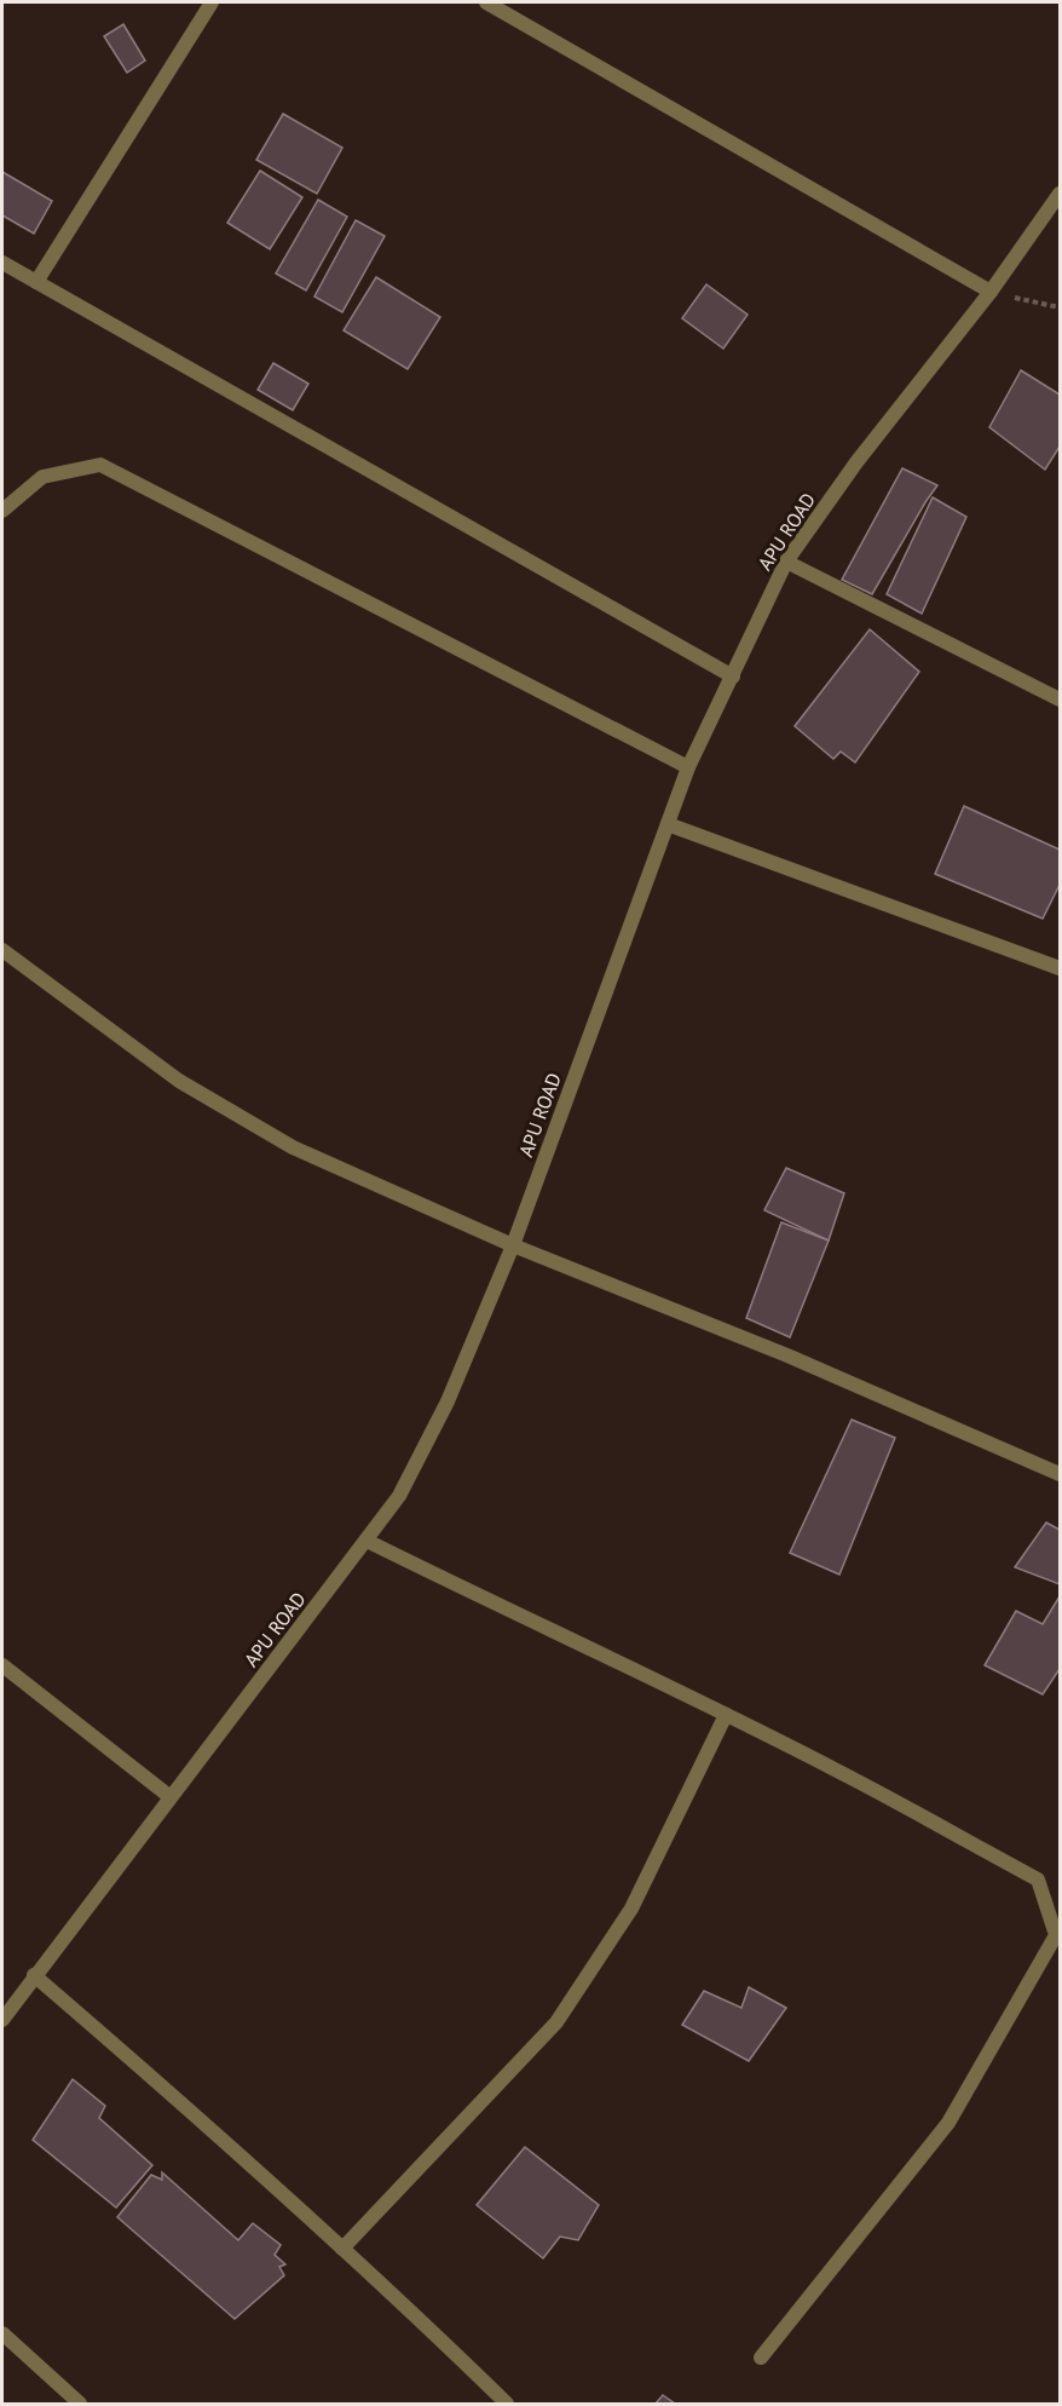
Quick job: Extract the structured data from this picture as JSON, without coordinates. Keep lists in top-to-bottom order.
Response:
{
  "streets": {
    "street": ["APU ROAD"]
  }
}
